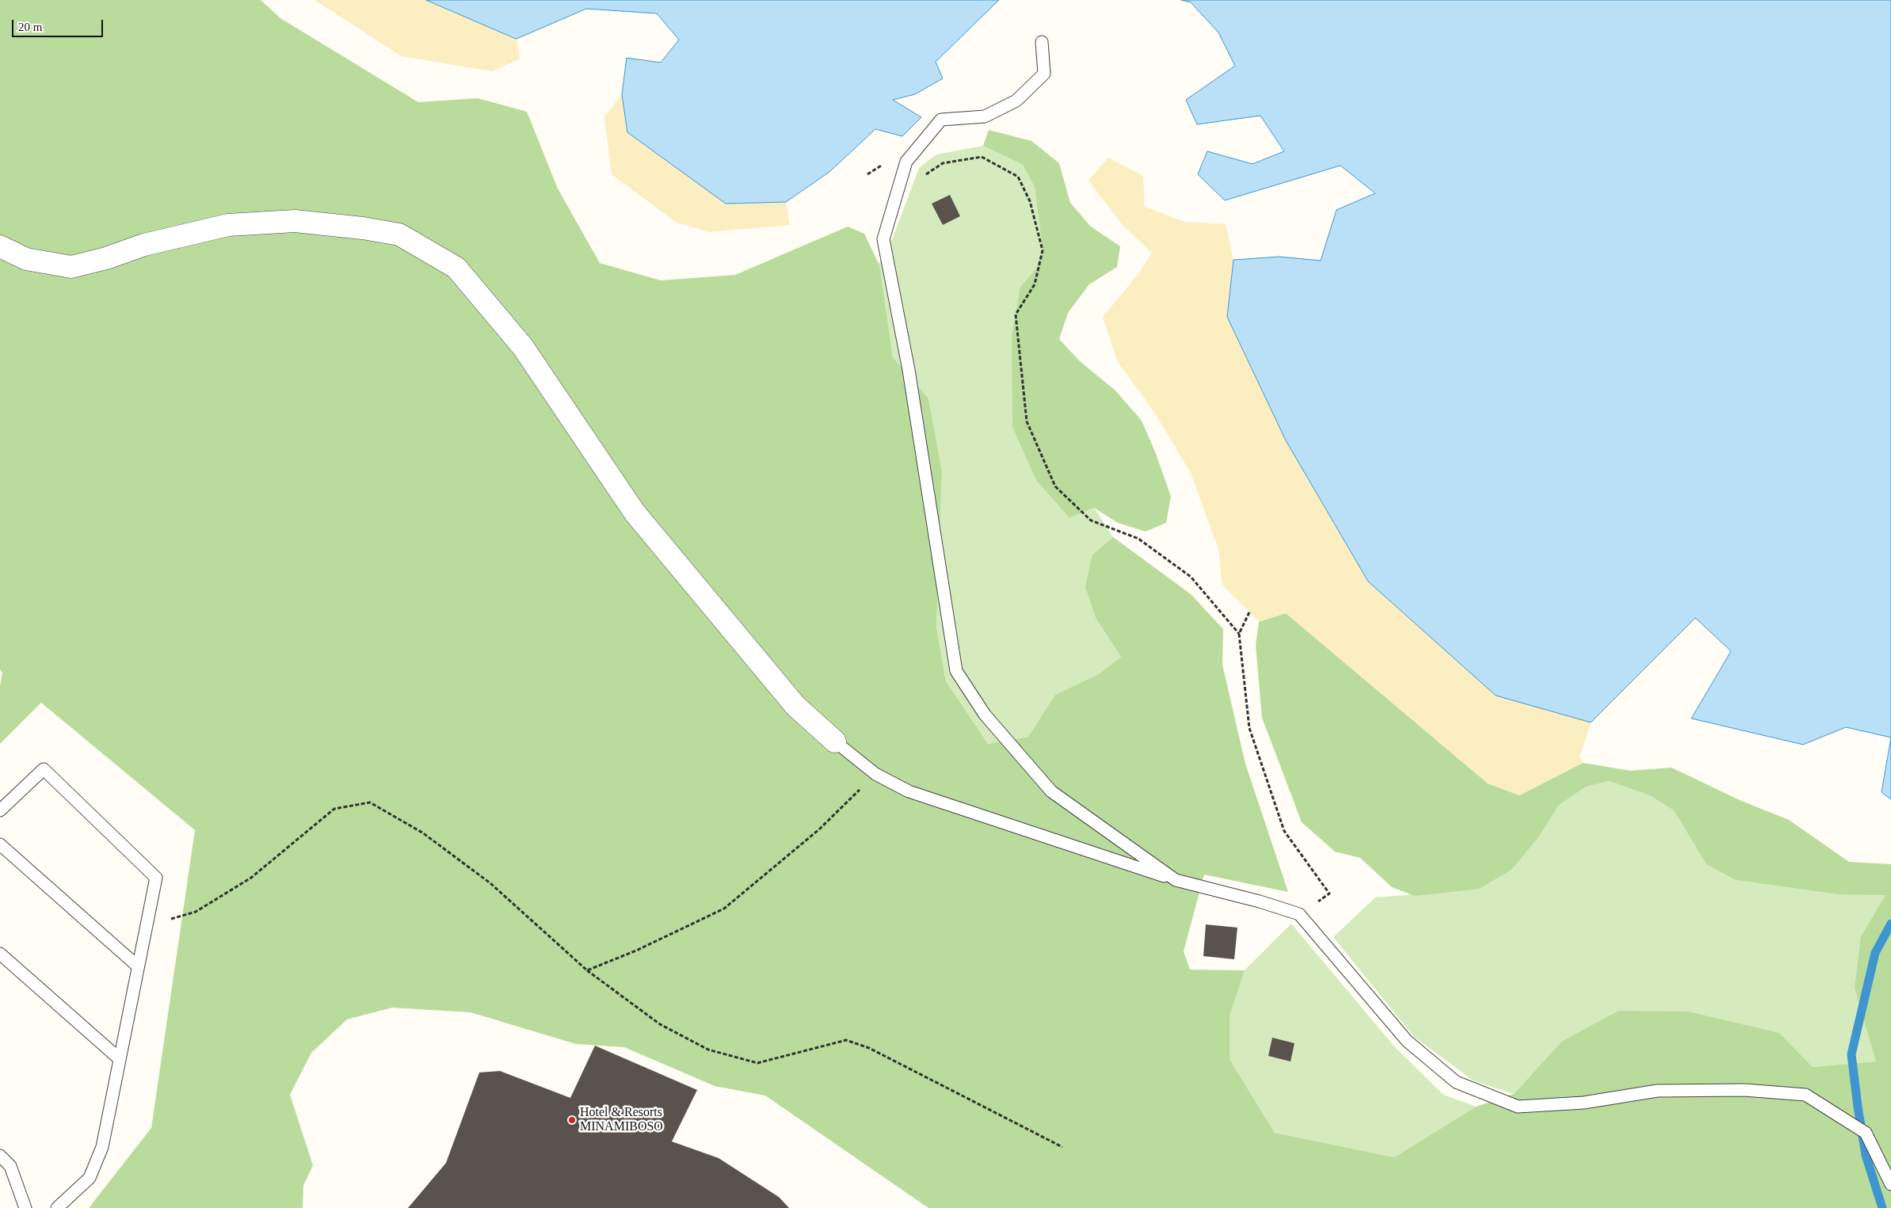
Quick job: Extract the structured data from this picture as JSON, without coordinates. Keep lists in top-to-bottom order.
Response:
{
  "places": ["Hotel & Resorts MINAMIBOSO"],
  "scale_bar": "20 m"
}
